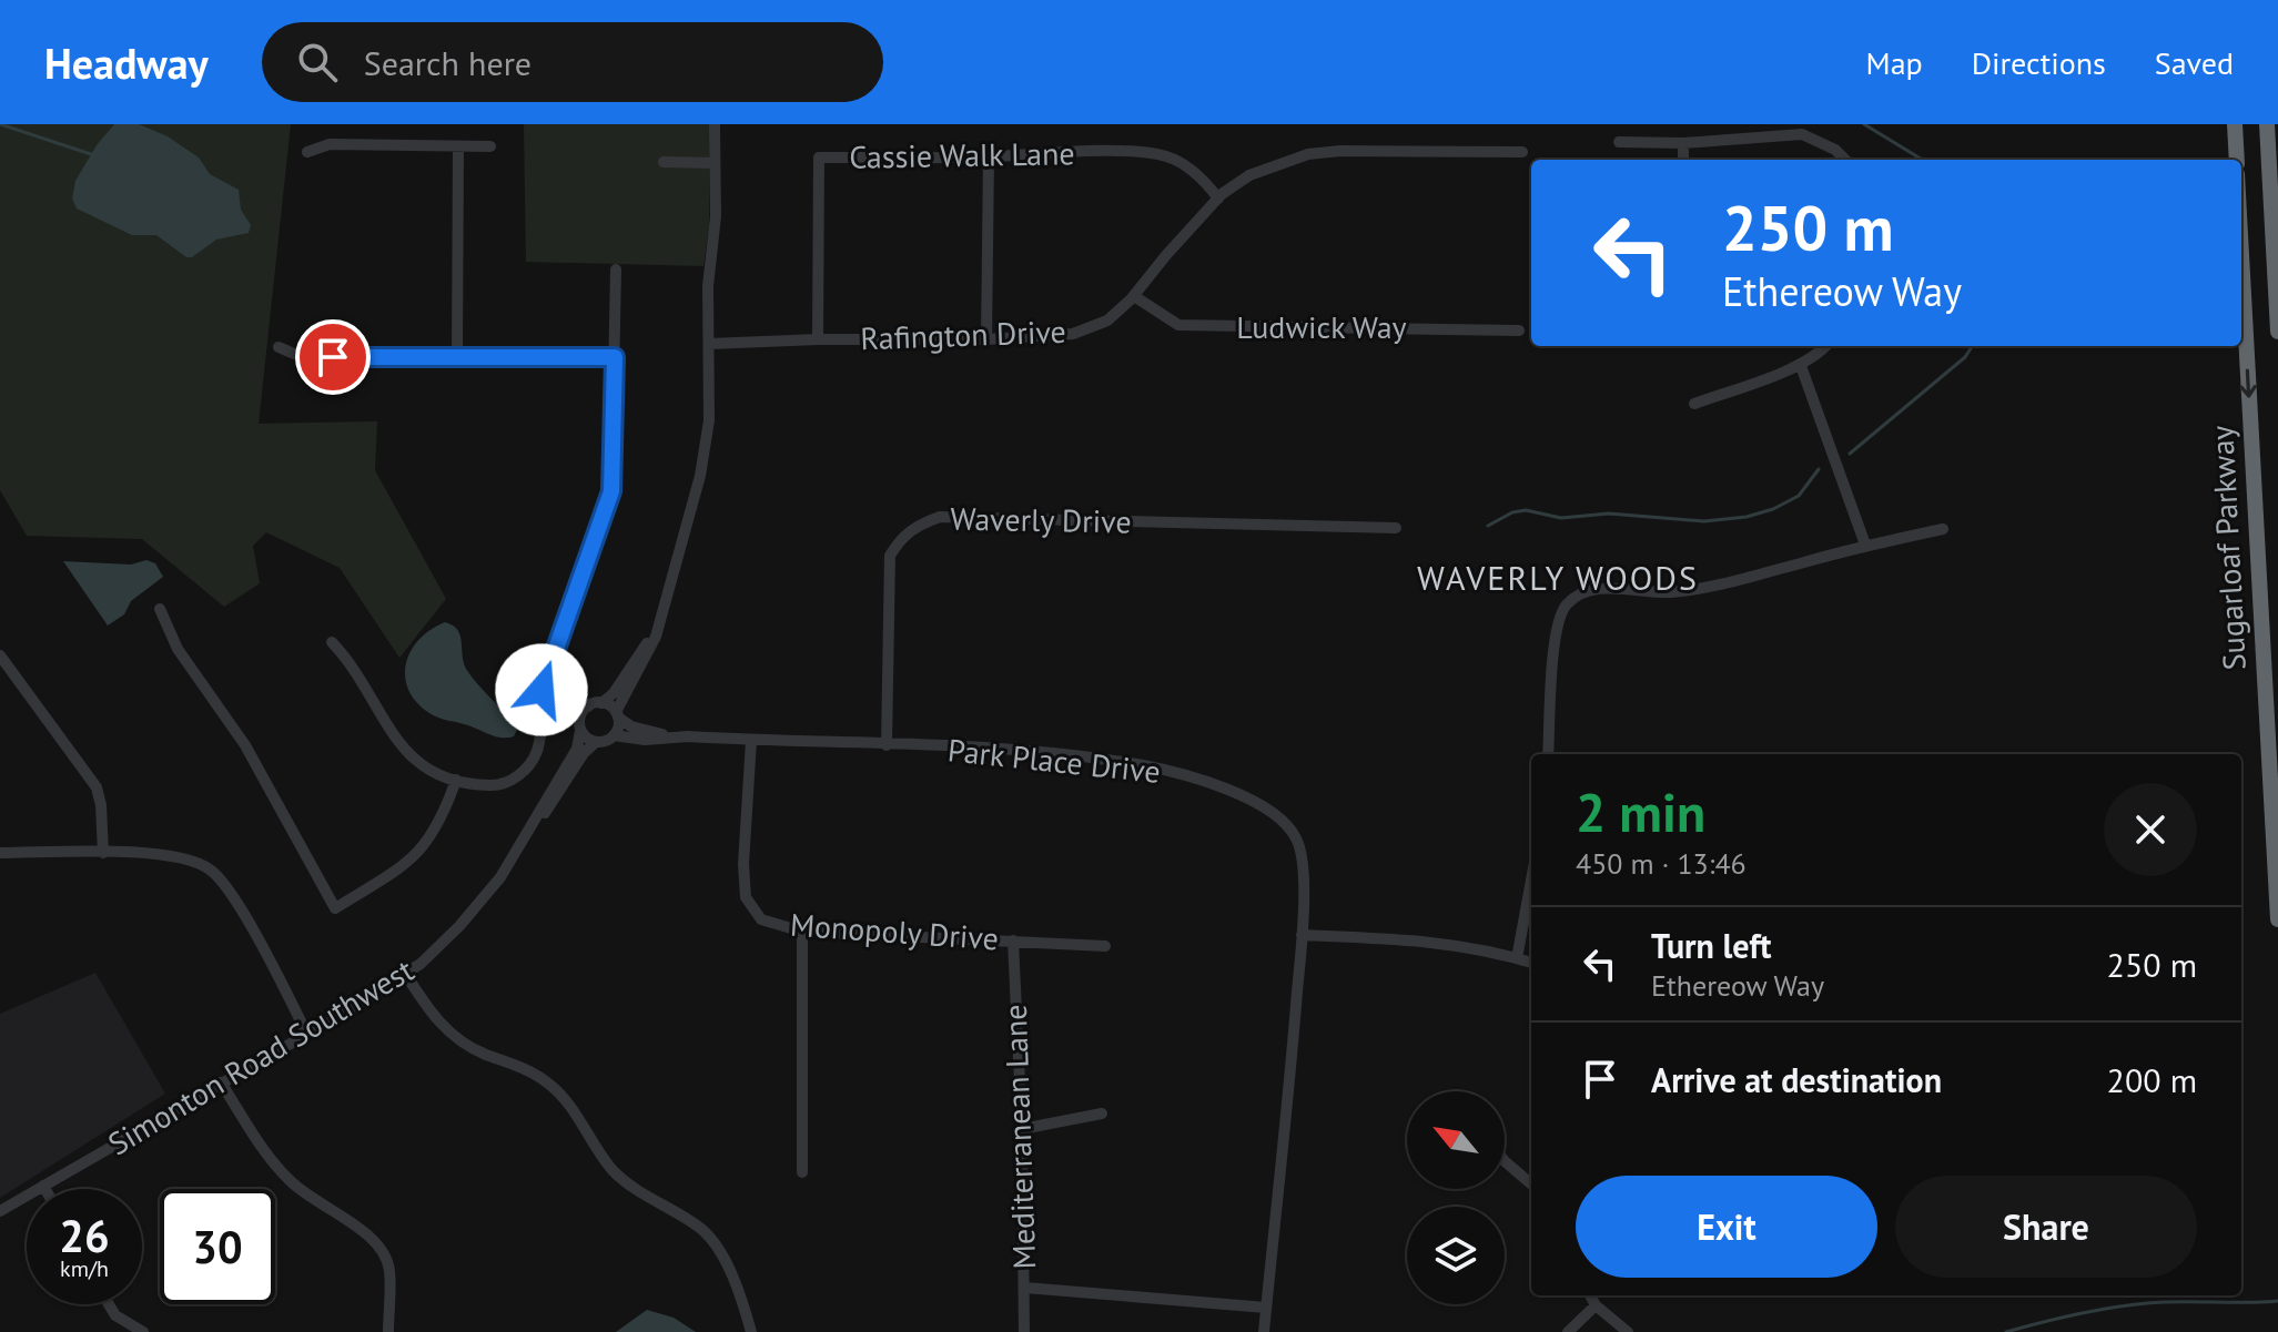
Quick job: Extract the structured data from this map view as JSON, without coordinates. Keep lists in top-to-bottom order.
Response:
{
  "streets": {
    "highway": ["Sugarloaf Parkway"],
    "street": [
      "Cassie Walk Lane",
      "Ludwick Way",
      "Rafington Drive",
      "Waverly Drive",
      "Park Place Drive",
      "Monopoly Drive",
      "Simonton Road Southwest",
      "Mediterranean Lane"
    ]
  },
  "crossings": [
    ["Cassie Walk Lane", "Rafington Drive"],
    ["Ludwick Way", "Rafington Drive"],
    ["Waverly Drive", "Park Place Drive"],
    ["Park Place Drive", "Monopoly Drive"],
    ["Park Place Drive", "Simonton Road Southwest"],
    ["Monopoly Drive", "Mediterranean Lane"]
  ],
  "one_way": ["Sugarloaf Parkway"],
  "districts": ["WAVERLY WOODS"],
  "north": "top left",
  "page": {
    "header": "Headway",
    "search": "Search here",
    "nav": ["Map", "Directions", "Saved"],
    "turn": ["250 m", "Ethereow Way"],
    "heading": ["2 min", "450 m · 13:46"],
    "list": [
      {
        "name": "Turn left",
        "note": "Ethereow Way",
        "value": "250 m"
      },
      {
        "name": "Arrive at destination",
        "value": "200 m"
      }
    ],
    "buttons": ["Exit", "Share"],
    "speed": "26 km/h",
    "limit": "30"
  }
}
